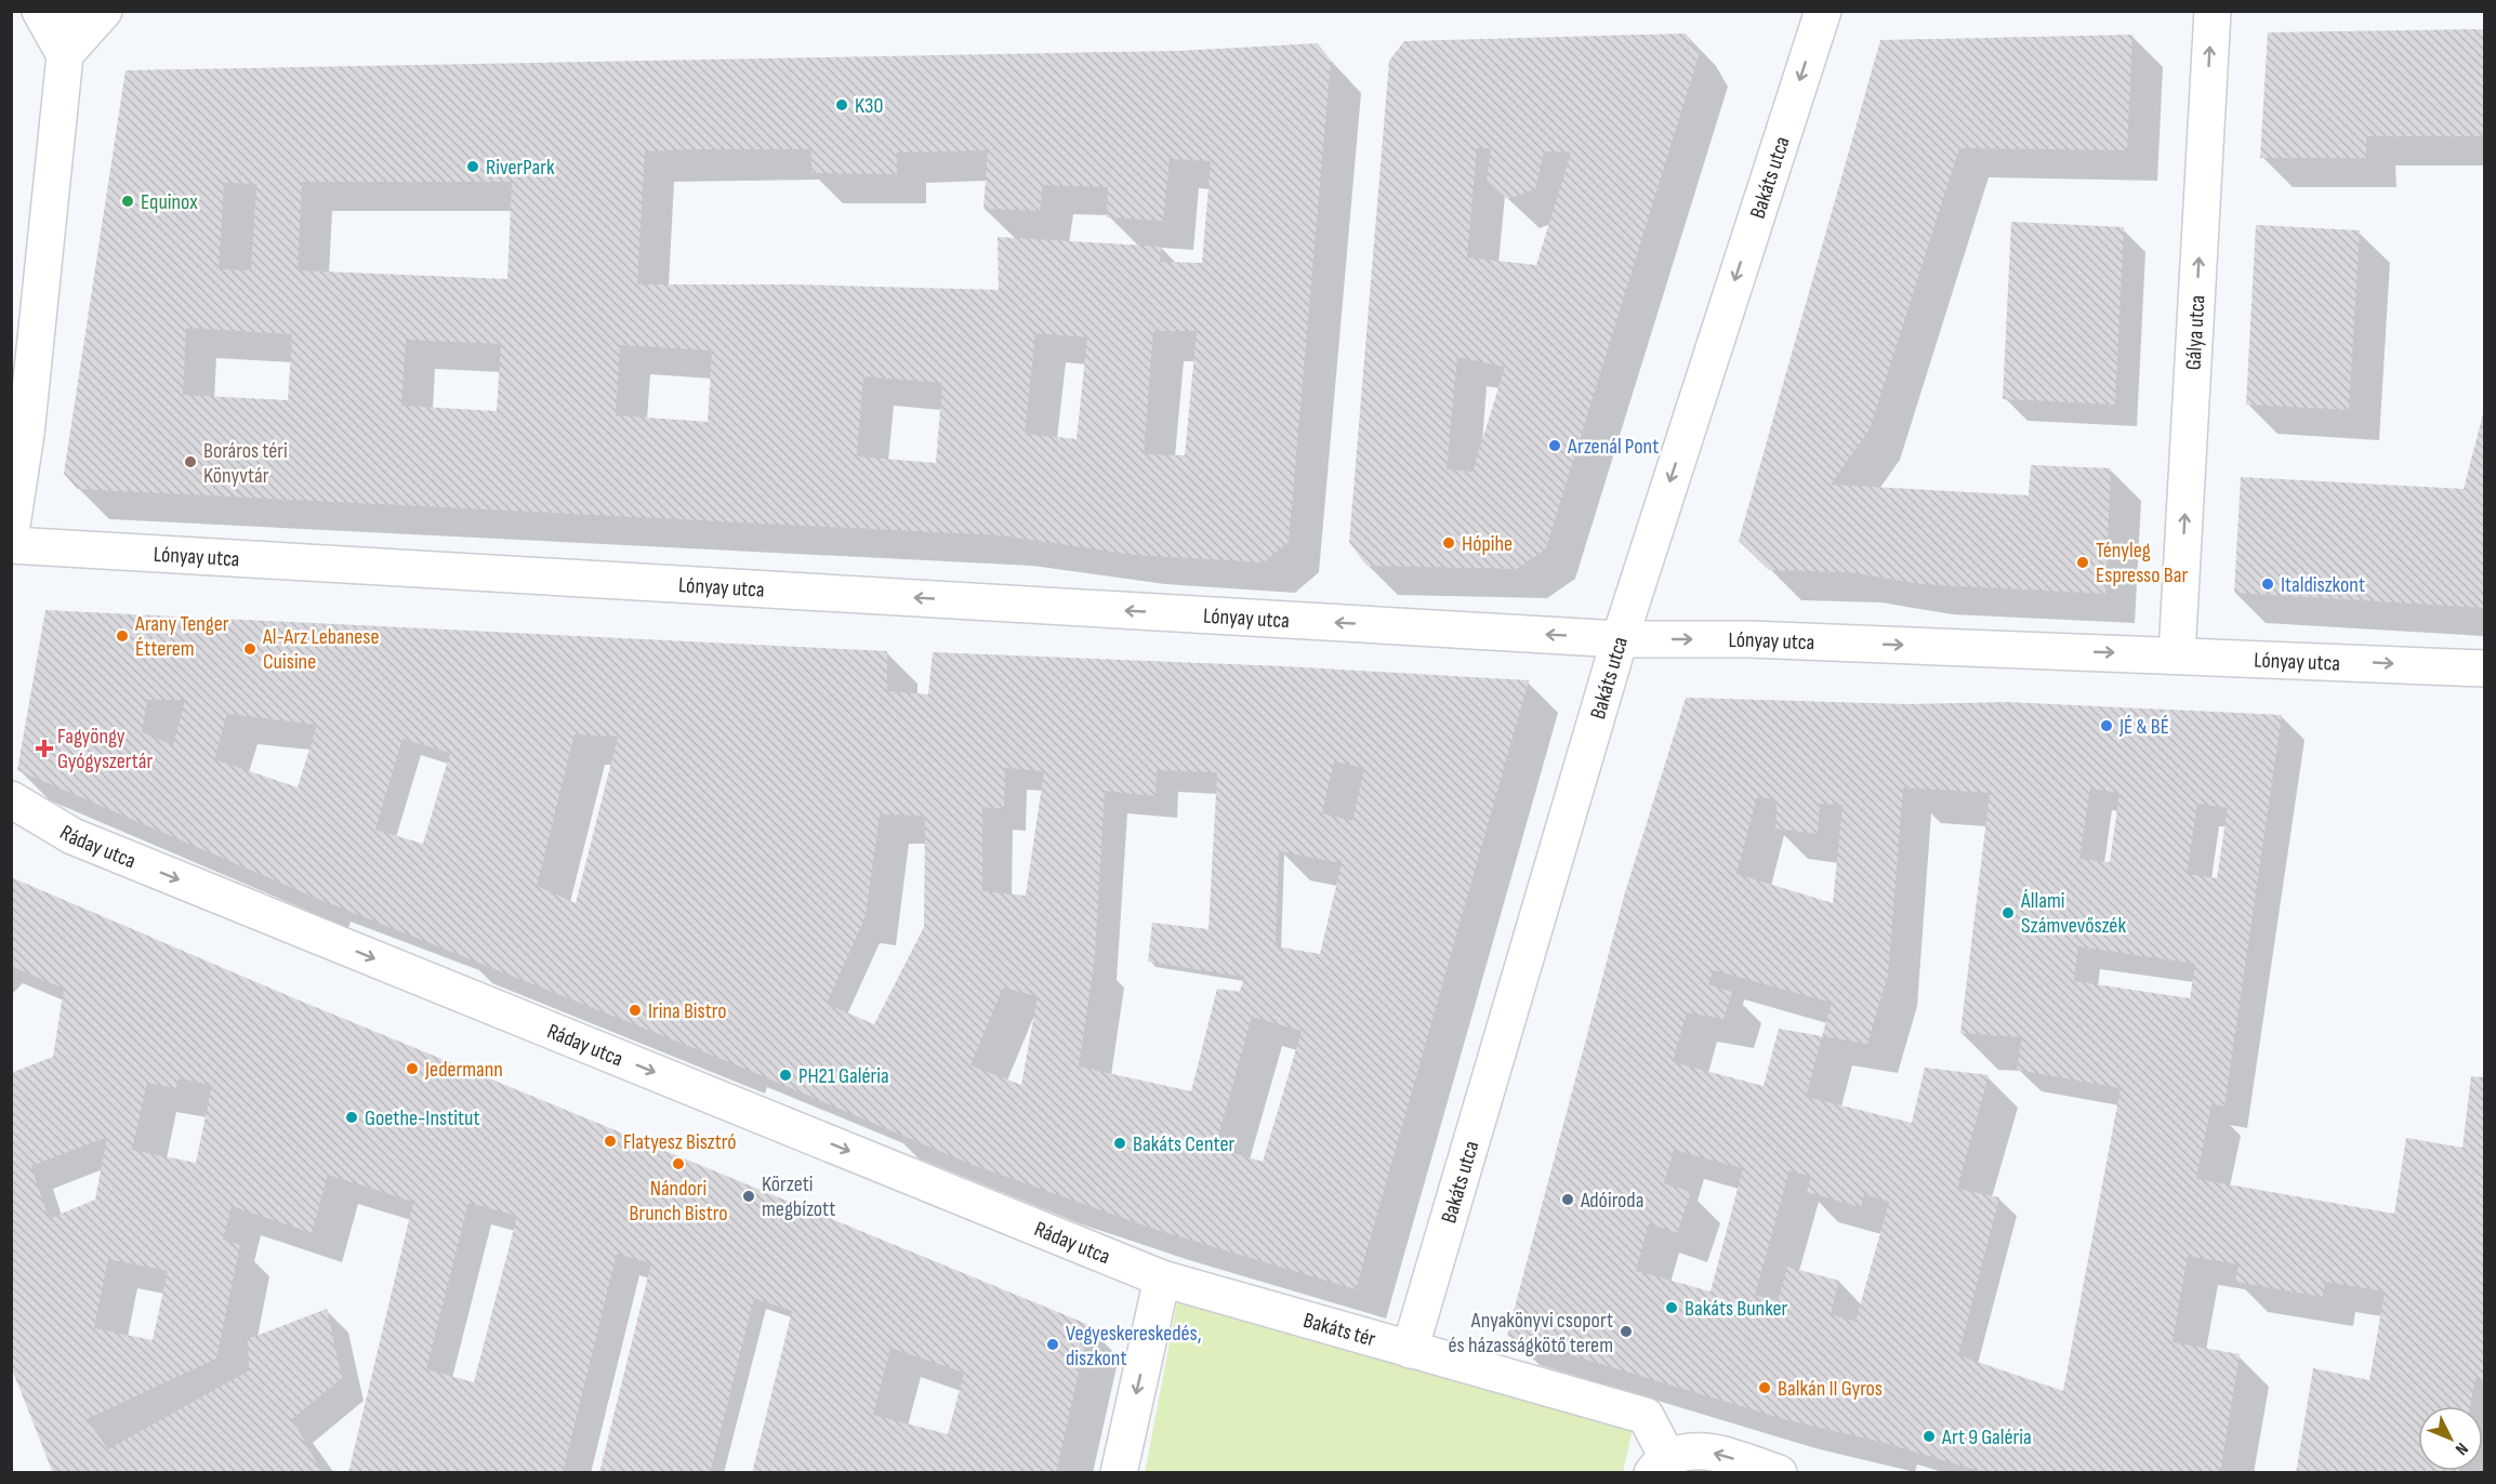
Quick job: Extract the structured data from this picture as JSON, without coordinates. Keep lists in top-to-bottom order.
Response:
{
  "streets": {
    "street": [
      "Bakáts utca",
      "Gálya utca",
      "Lónyay utca",
      "Ráday utca",
      "Bakáts tér"
    ]
  },
  "crossings": [
    ["Bakáts utca", "Lónyay utca"],
    ["Bakáts utca", "Bakáts tér"],
    ["Gálya utca", "Lónyay utca"],
    ["Ráday utca", "Bakáts tér"]
  ],
  "one_way": ["Bakáts utca", "Gálya utca", "Ráday utca"],
  "places": {
    "other": [
      "K30",
      "RiverPark",
      "Equinox",
      "Arzenál Pont",
      "Boráros téri Könyvtár",
      "Hópihe",
      "Tényleg Espresso Bar",
      "Italdiszkont",
      "Arany Tenger Étterem",
      "Al-Arz Lebanese Cuisine",
      "JÉ & BÉ",
      "Állami Számvevőszék",
      "Irina Bistro",
      "Jedermann",
      "PH21 Galéria",
      "Goethe-Institut",
      "Flatyesz Bisztró",
      "Bakáts Center",
      "Nándori Brunch Bistro",
      "Körzeti megbízott",
      "Adóiroda",
      "Bakáts Bunker",
      "Anyakönyvi csoport és házasságkötő terem",
      "Vegyeskereskedés, diszkont",
      "Balkán II Gyros",
      "Art 9 Galéria"
    ],
    "health": ["Fagyöngy Gyógyszertár"]
  },
  "north": "bottom right"
}
